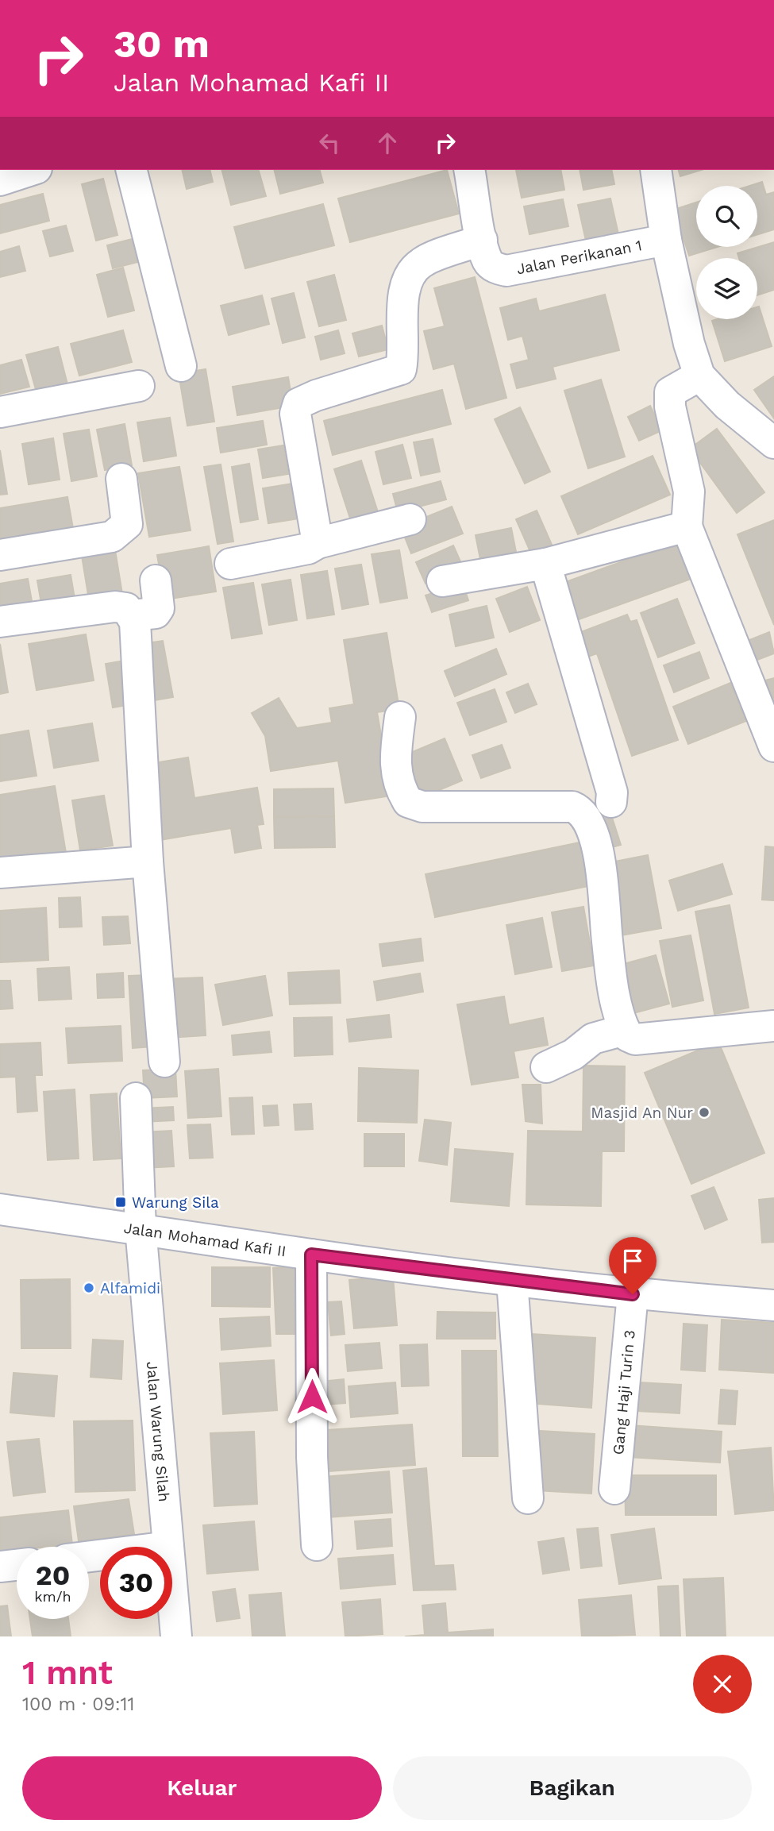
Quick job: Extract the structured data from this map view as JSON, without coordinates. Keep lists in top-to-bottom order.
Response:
{
  "streets": {
    "street": [
      "Jalan Perikanan 1",
      "Jalan Mohamad Kafi II",
      "Gang Haji Turin 3",
      "Jalan Warung Silah"
    ]
  },
  "crossings": [
    ["Jalan Mohamad Kafi II", "Gang Haji Turin 3"],
    ["Jalan Mohamad Kafi II", "Jalan Warung Silah"]
  ],
  "places": {
    "other": ["Masjid An Nur", "Alfamidi"],
    "transit": ["Warung Sila"]
  },
  "page": {
    "turn": ["30 m", "Jalan Mohamad Kafi II"],
    "speed": "20 km/h",
    "limit": "30",
    "heading": ["1 mnt", "100 m · 09:11"],
    "buttons": ["Keluar", "Bagikan"]
  }
}
